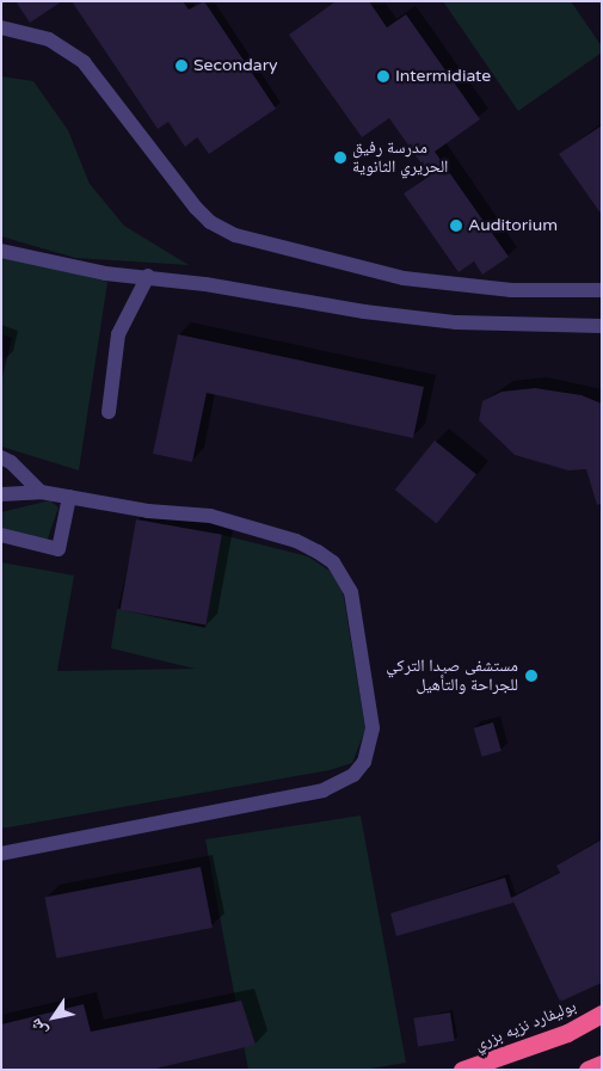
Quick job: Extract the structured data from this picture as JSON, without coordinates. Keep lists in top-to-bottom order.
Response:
{
  "streets": {
    "highway": ["بوليفارد نزيه بزري"]
  },
  "places": [
    "Secondary",
    "Intermidiate",
    "مدرسة رفيق الحريري الثانوية",
    "Auditorium",
    "مستشفى صيدا التركي للجراحة والتأهيل"
  ],
  "north": "bottom left"
}
